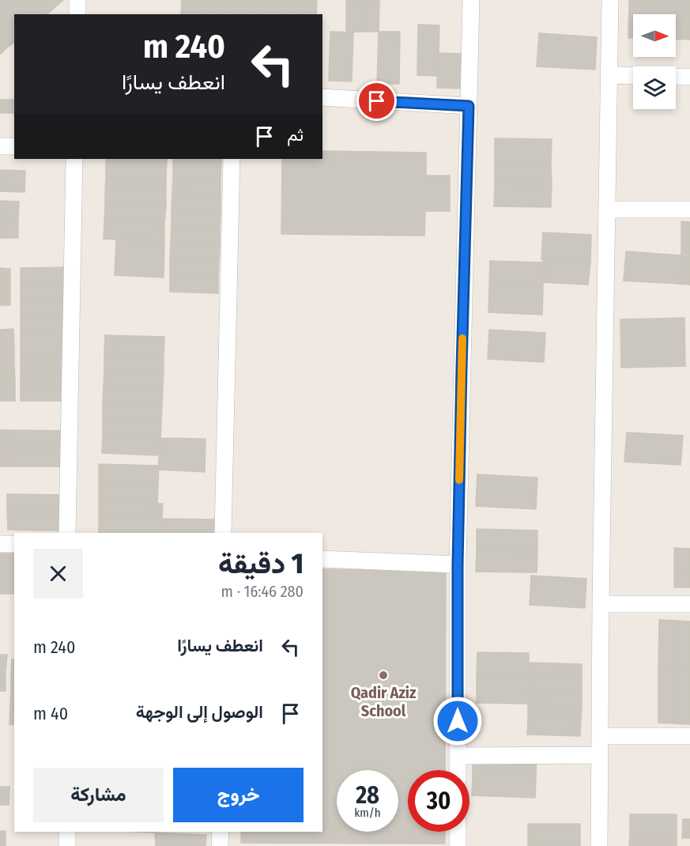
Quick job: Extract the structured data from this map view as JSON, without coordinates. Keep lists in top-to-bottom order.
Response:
{
  "places": ["Qadir Aziz School"],
  "north": "right",
  "page": {
    "turn": ["240 m", "انعطف يسارًا"],
    "then": "ثم",
    "heading": ["1 دقيقة", "280 m · 16:46"],
    "list": [
      {
        "name": "انعطف يسارًا",
        "value": "240 m"
      },
      {
        "name": "الوصول إلى الوجهة",
        "value": "40 m"
      }
    ],
    "buttons": ["خروج", "مشاركة"],
    "speed": "28 km/h",
    "limit": "30"
  }
}
